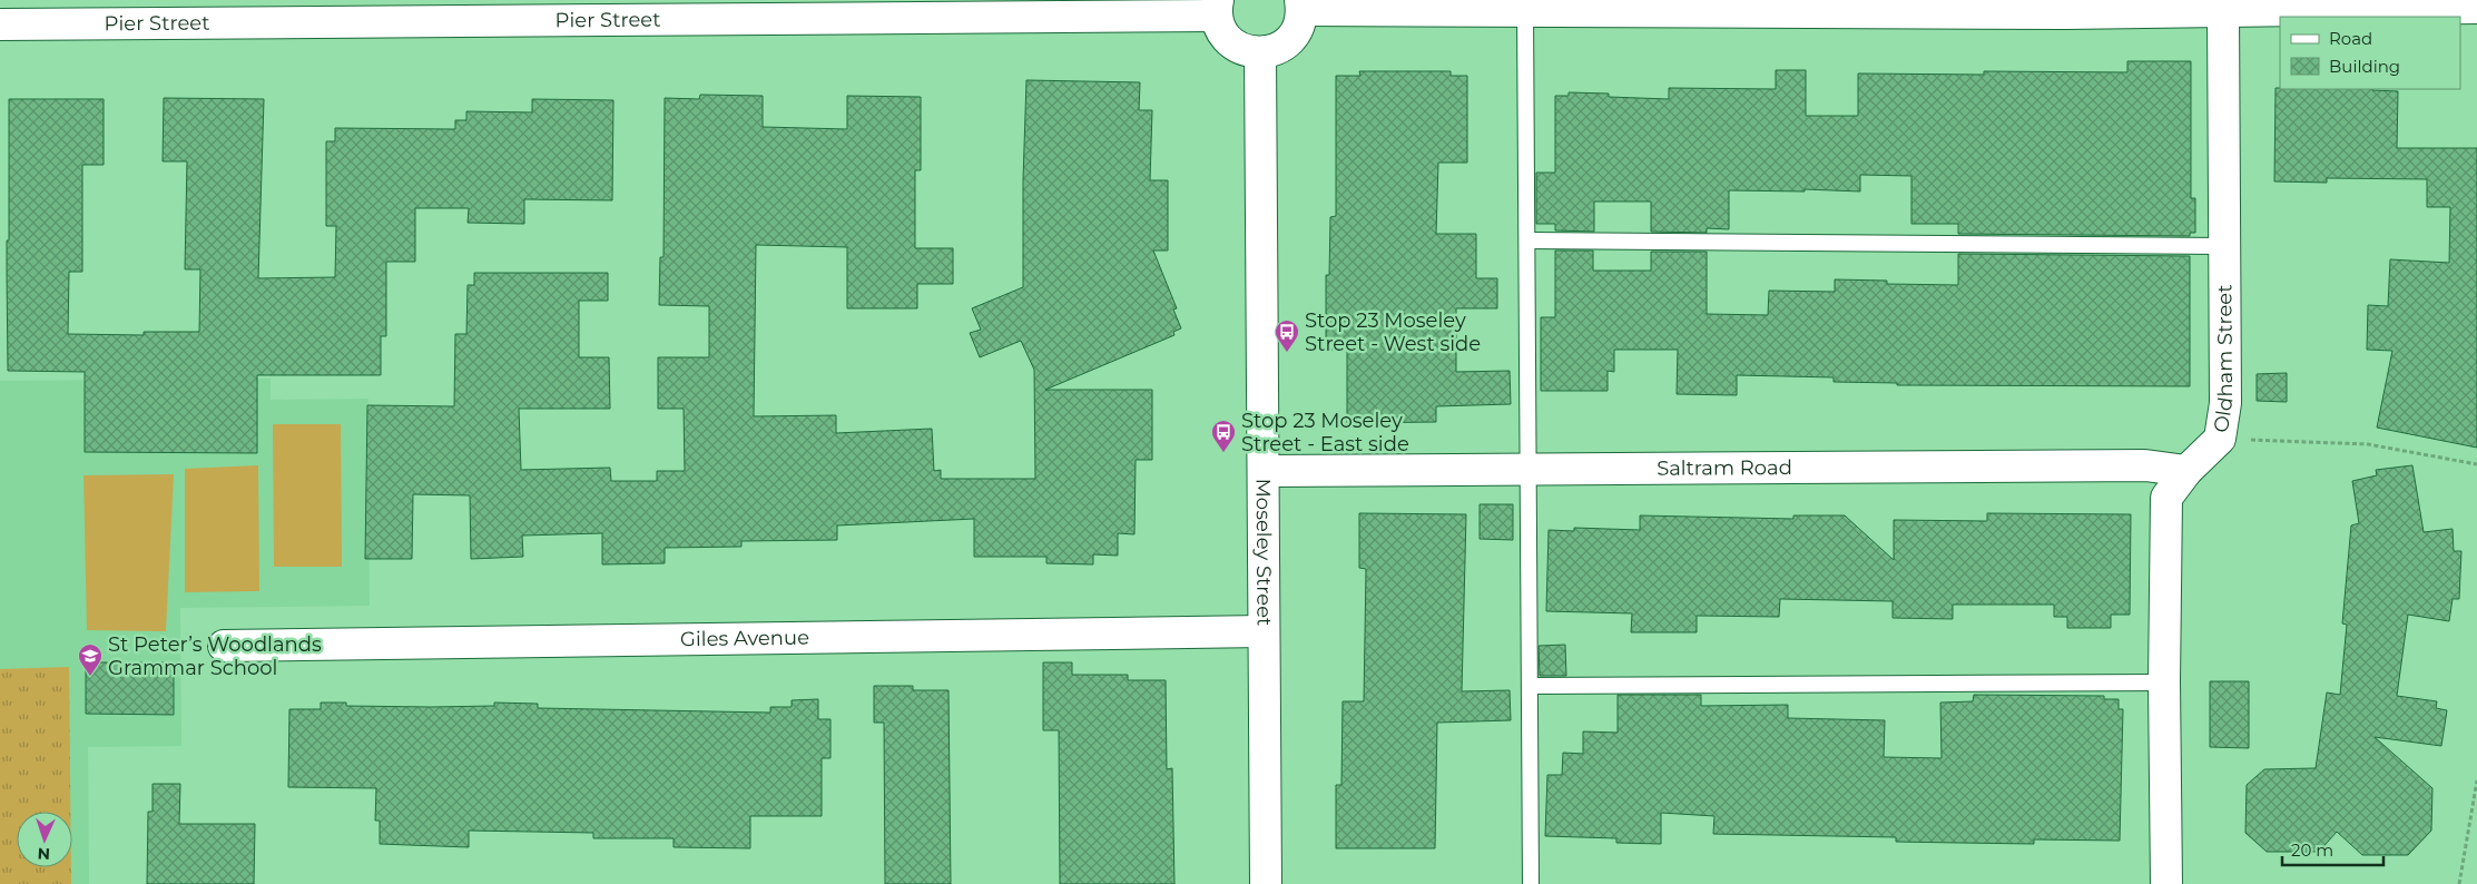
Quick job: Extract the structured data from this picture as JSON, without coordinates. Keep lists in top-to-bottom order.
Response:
{
  "streets": {
    "street": [
      "Pier Street",
      "Oldham Street",
      "Saltram Road",
      "Moseley Street",
      "Giles Avenue"
    ]
  },
  "crossings": [
    ["Oldham Street", "Saltram Road"],
    ["Saltram Road", "Moseley Street"],
    ["Moseley Street", "Giles Avenue"]
  ],
  "places": {
    "bus stop": ["Stop 23 Moseley Street - West side", "Stop 23 Moseley Street - East side"],
    "school or university": ["St Peter’s Woodlands Grammar School"]
  },
  "legend": ["Road", "Building"],
  "scale_bar": "20 m",
  "north": "bottom"
}
